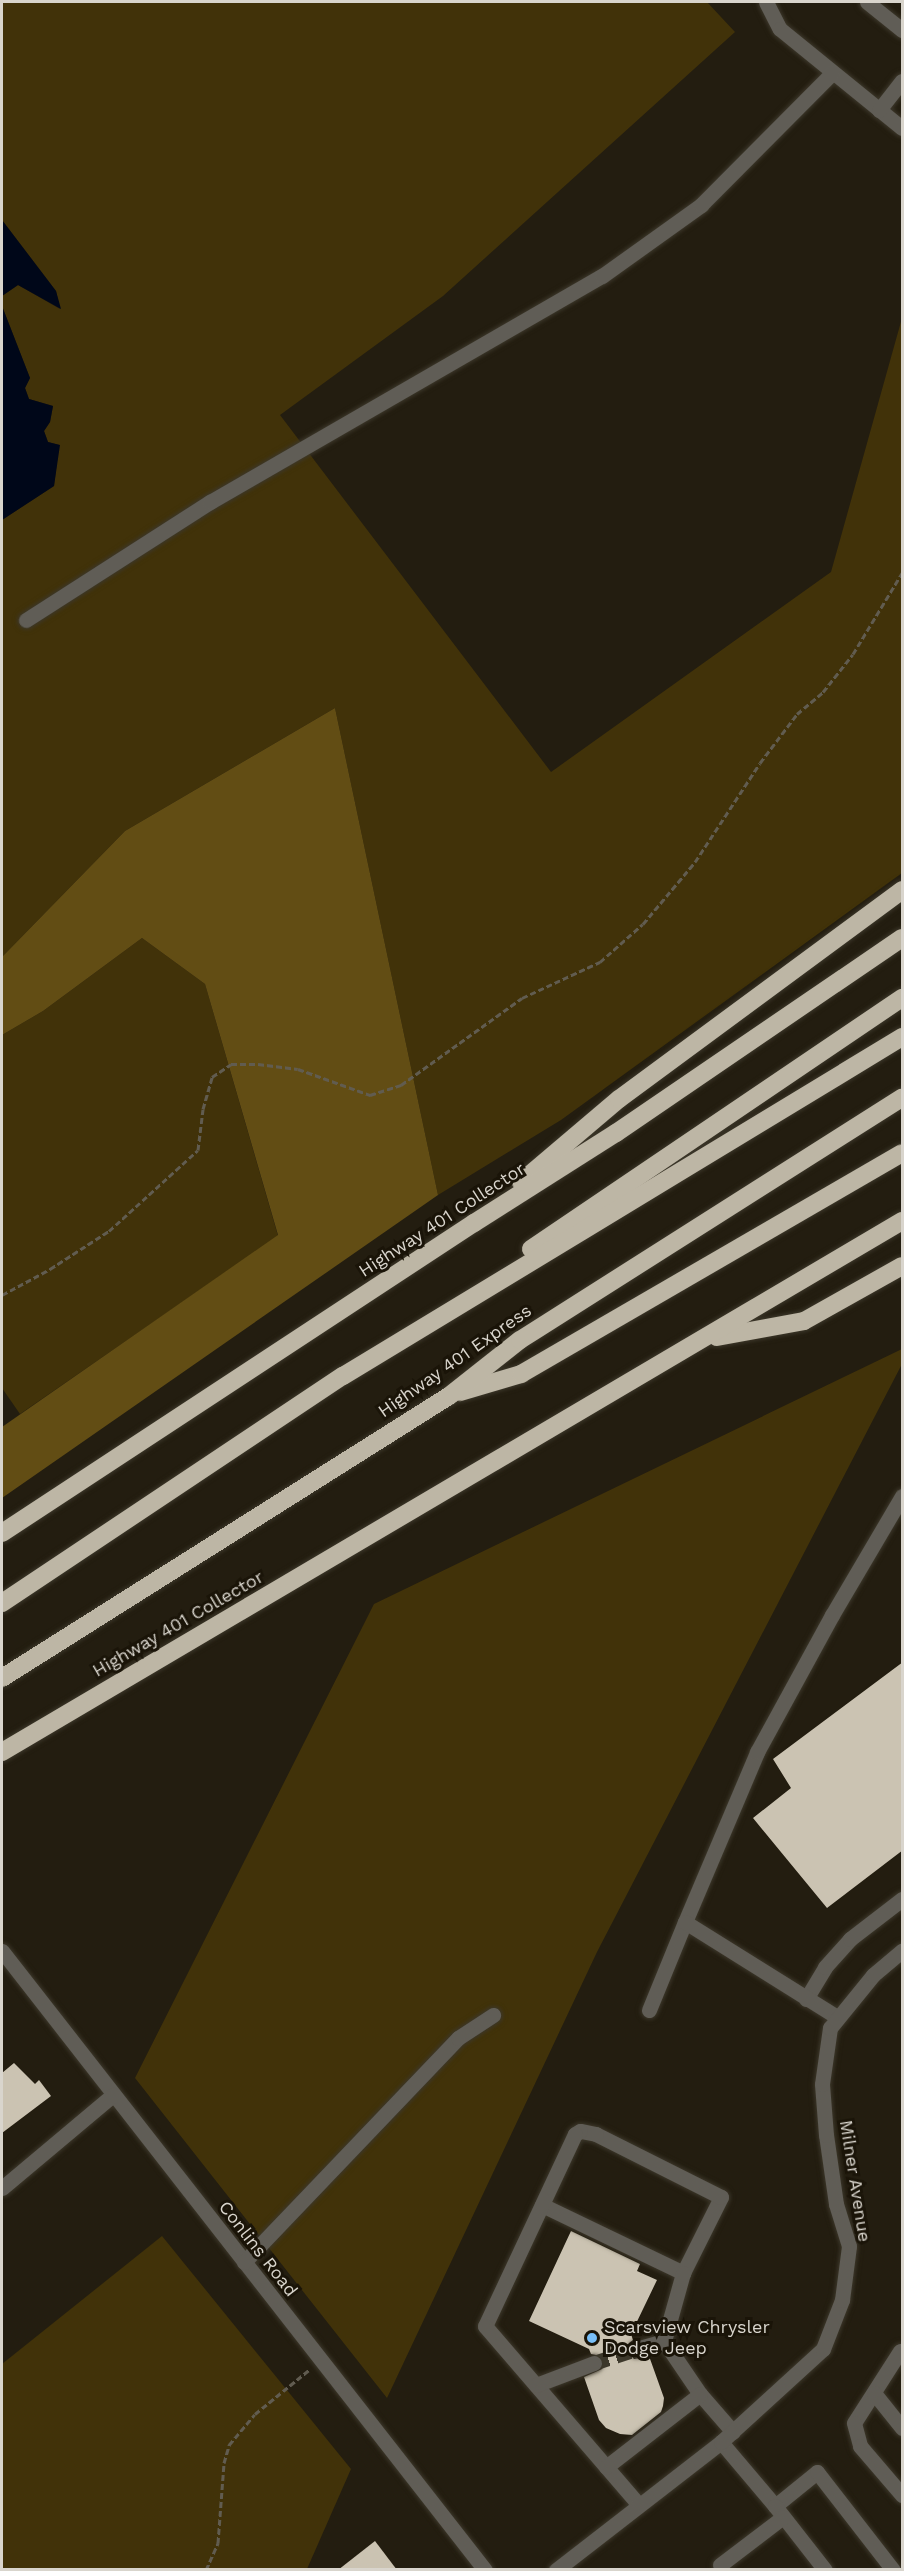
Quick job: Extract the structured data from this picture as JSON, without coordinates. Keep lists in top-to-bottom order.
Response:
{
  "streets": {
    "highway": ["Highway 401 Collector", "Highway 401 Express"],
    "street": ["Milner Avenue", "Conlins Road"]
  },
  "places": ["Scarsview Chrysler Dodge Jeep"]
}
